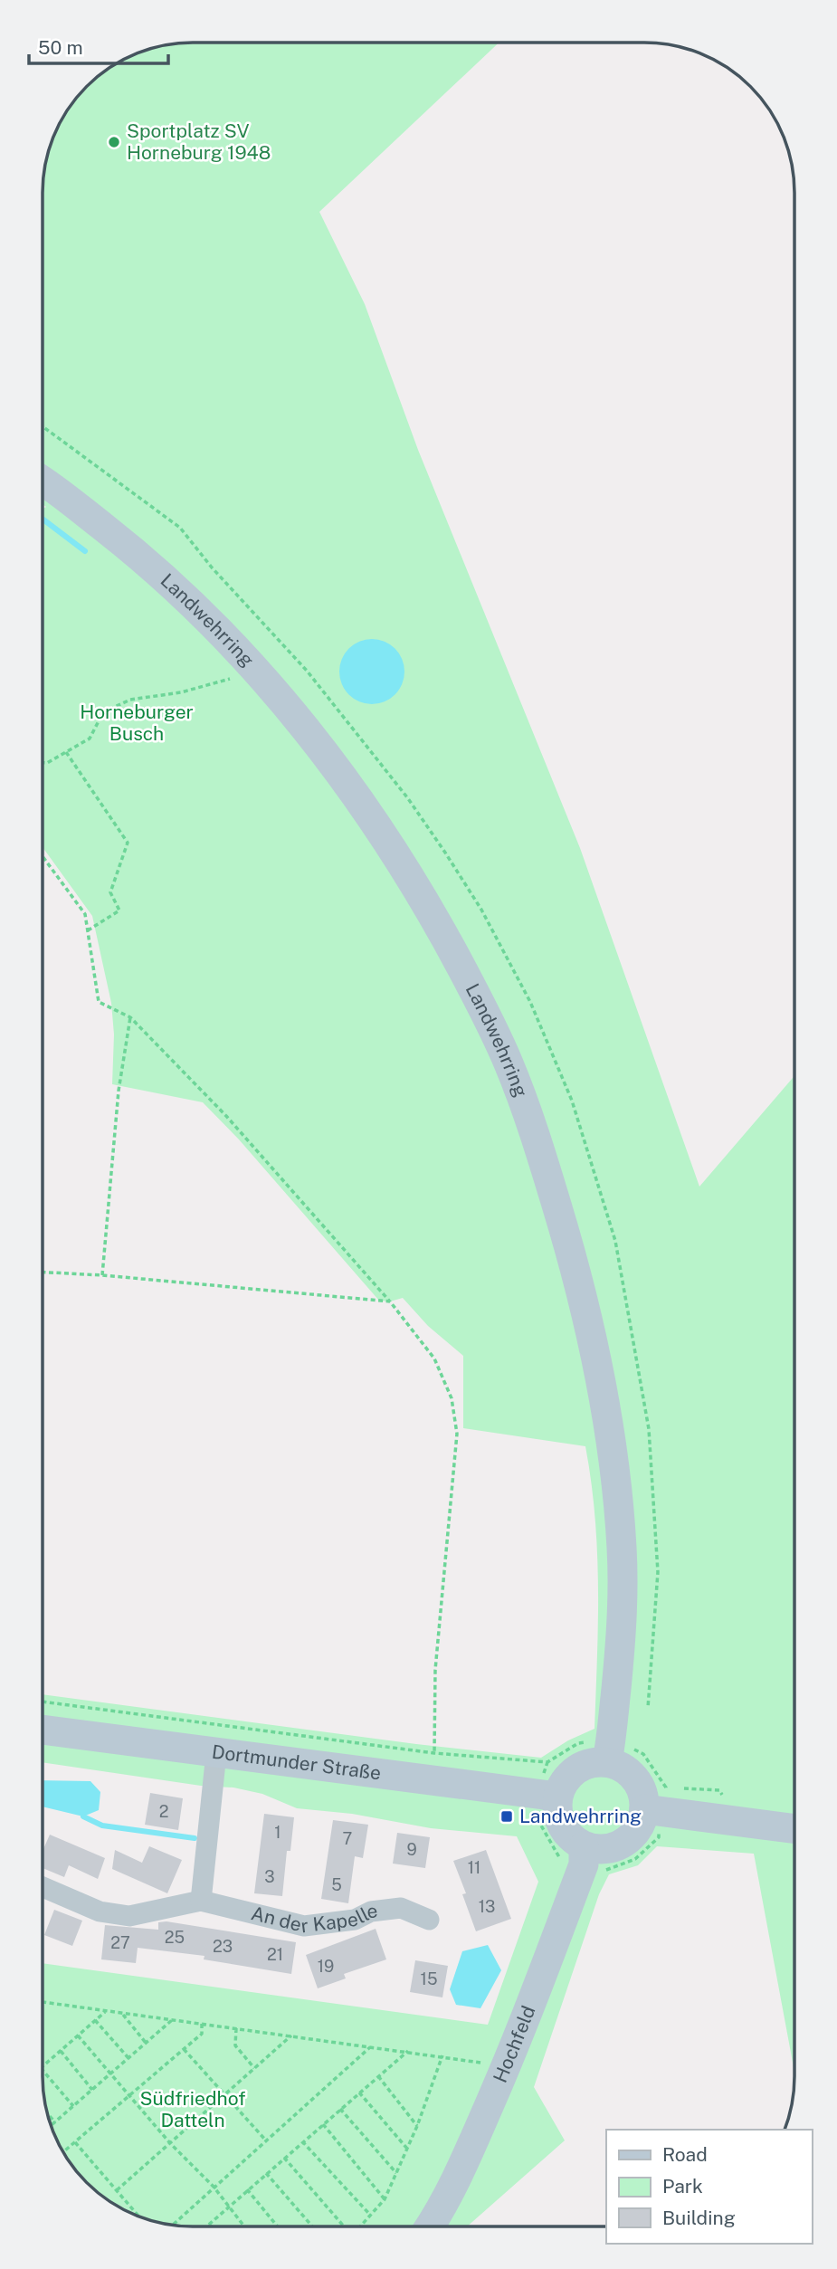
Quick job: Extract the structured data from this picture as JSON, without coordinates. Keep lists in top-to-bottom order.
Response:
{
  "streets": {
    "main road": ["Landwehrring", "Dortmunder Straße", "Hochfeld"],
    "street": ["An der Kapelle"]
  },
  "crossings": [
    ["Landwehrring", "Dortmunder Straße"],
    ["Landwehrring", "Hochfeld"],
    ["Dortmunder Straße", "Hochfeld"]
  ],
  "parks": ["Horneburger Busch", "Südfriedhof Datteln"],
  "places": {
    "other": ["Sportplatz SV Horneburg 1948"],
    "transit": ["Landwehrring"]
  },
  "house_numbers": [
    "2",
    "1",
    "7",
    "9",
    "11",
    "3",
    "5",
    "13",
    "25",
    "27",
    "23",
    "21",
    "19",
    "15"
  ],
  "legend": ["Road", "Park", "Building"],
  "scale_bar": "50 m"
}
